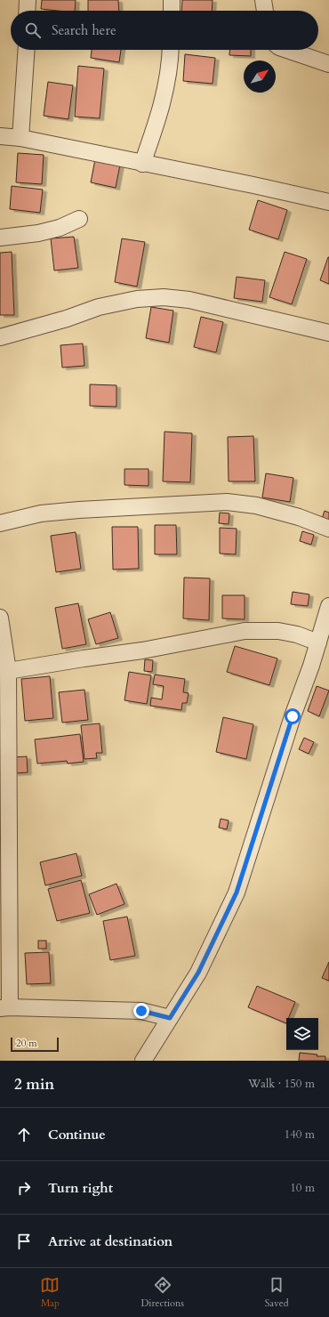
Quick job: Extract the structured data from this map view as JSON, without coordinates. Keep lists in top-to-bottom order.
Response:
{
  "scale_bar": "20 m",
  "north": "top right",
  "page": {
    "search": "Search here",
    "scale": "20 m",
    "heading": ["2 min", "Walk · 150 m"],
    "list": [
      ["Continue", "140 m"],
      ["Turn right", "10 m"],
      "Arrive at destination"
    ],
    "nav": ["Map", "Directions", "Saved"]
  }
}
